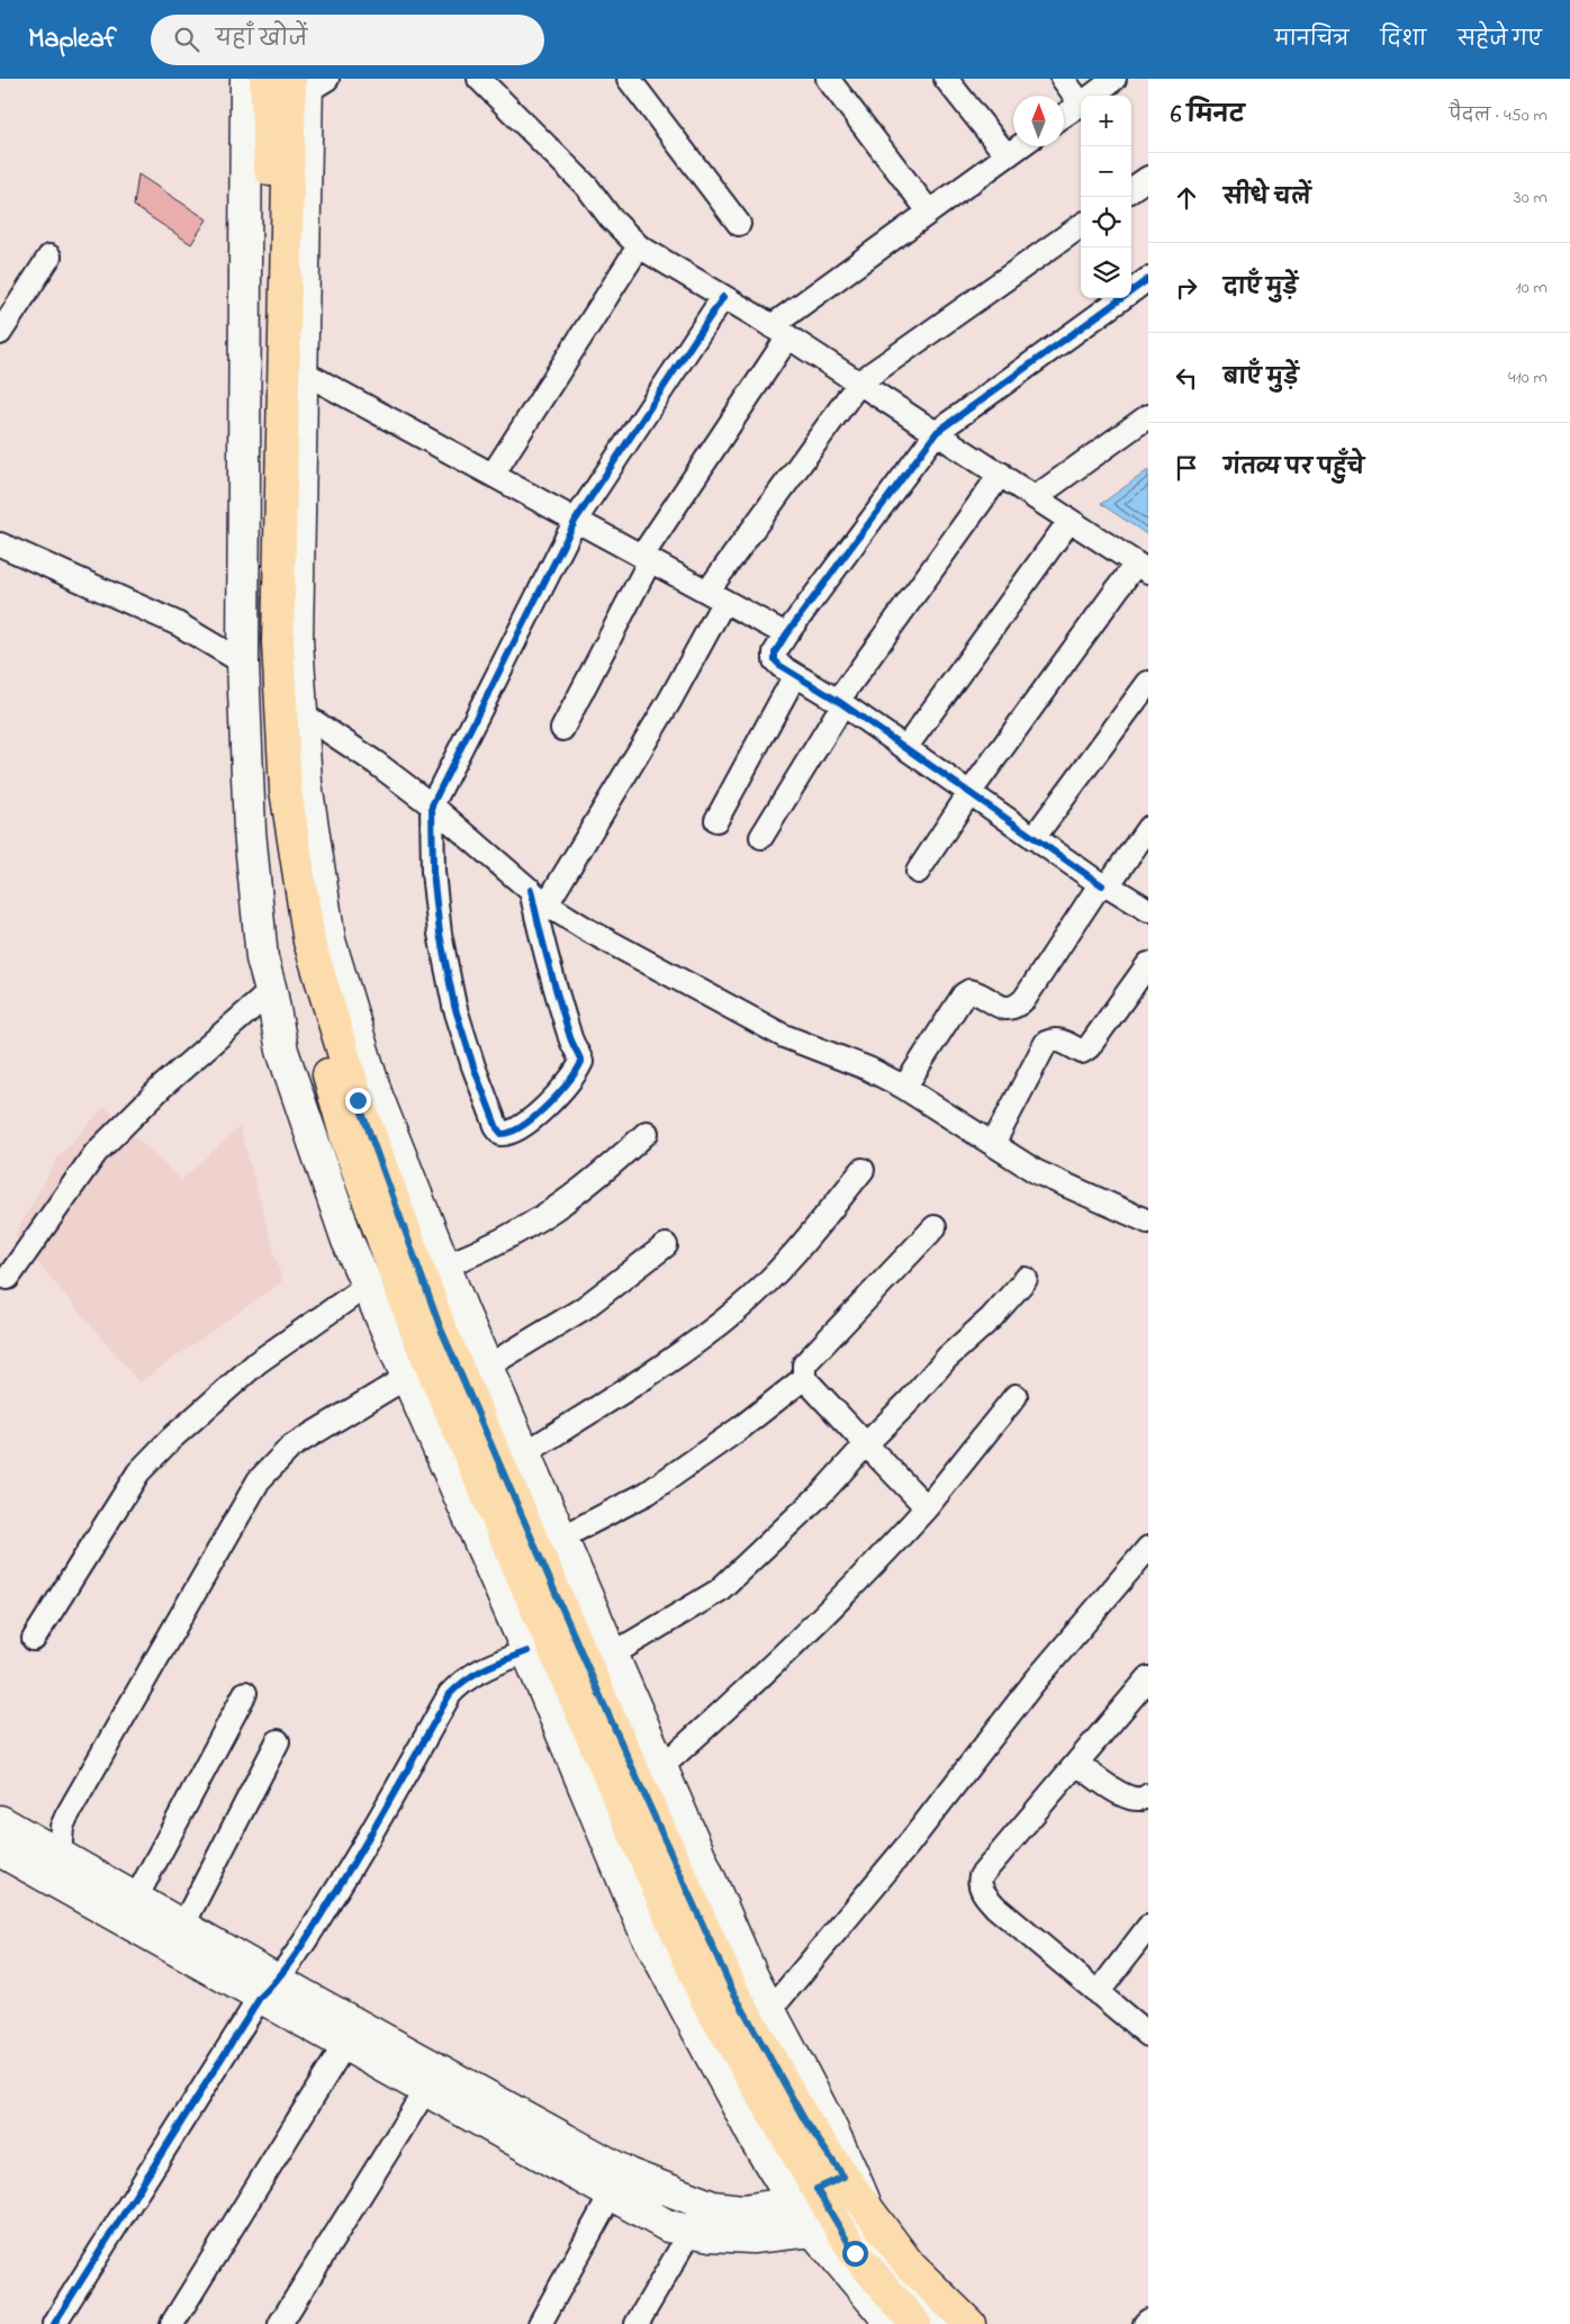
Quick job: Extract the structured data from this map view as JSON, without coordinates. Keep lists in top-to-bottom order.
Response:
{
  "north": "top",
  "page": {
    "header": "Mapleaf",
    "search": "यहाँ खोजें",
    "nav": ["मानचित्र", "दिशा", "सहेजे गए"],
    "heading": ["6 मिनट", "पैदल · 450 m"],
    "map_buttons": ["+", "−"],
    "list": [
      ["सीधे चलें", "30 m"],
      ["दाएँ मुड़ें", "10 m"],
      ["बाएँ मुड़ें", "410 m"],
      "गंतव्य पर पहुँचे"
    ]
  }
}
